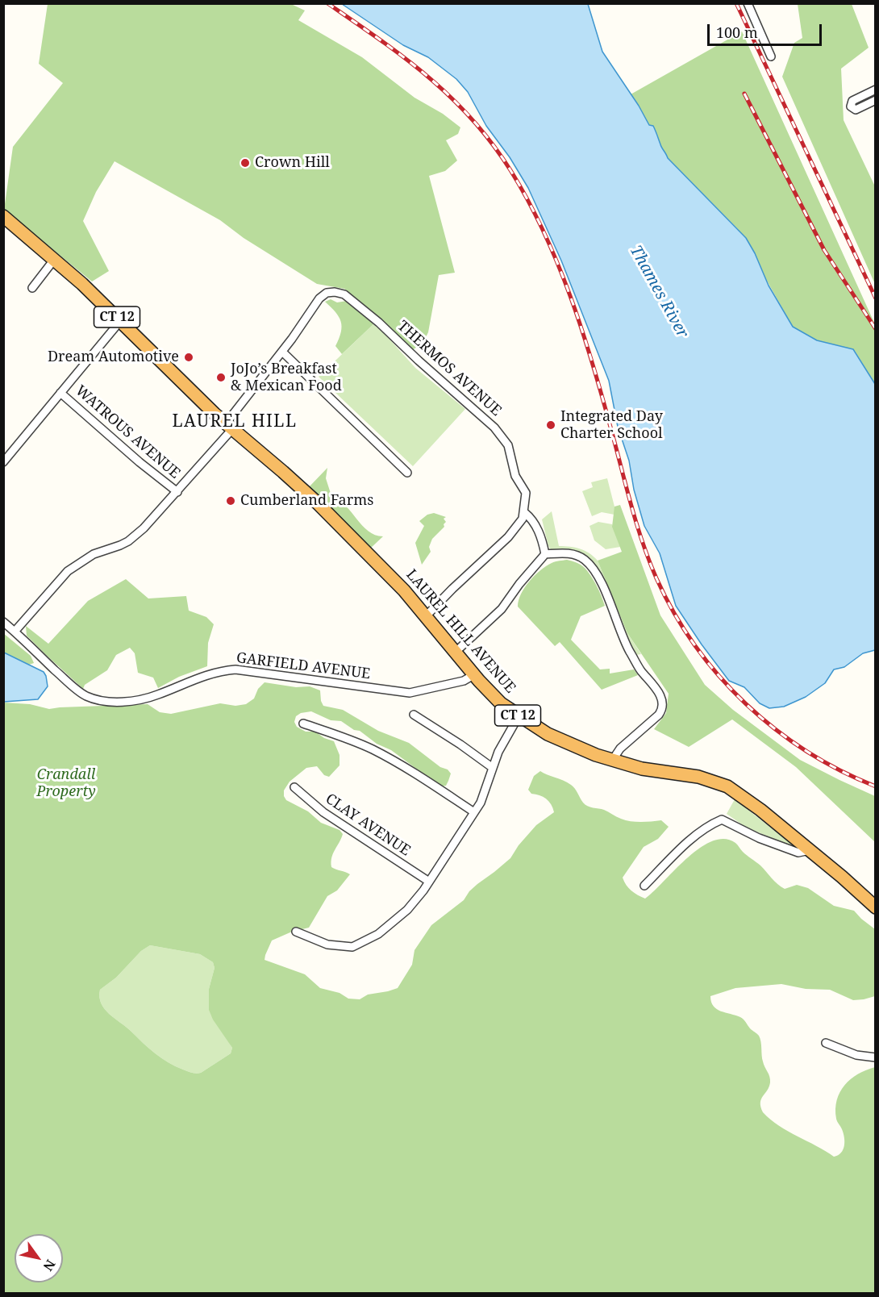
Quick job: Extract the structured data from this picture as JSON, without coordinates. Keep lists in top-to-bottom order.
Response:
{
  "streets": {
    "highway": ["CT 12", "LAUREL HILL AVENUE"],
    "street": [
      "THERMOS AVENUE",
      "WATROUS AVENUE",
      "GARFIELD AVENUE",
      "CLAY AVENUE"
    ]
  },
  "crossings": [
    ["CT 12", "THERMOS AVENUE"],
    ["CT 12", "LAUREL HILL AVENUE"],
    ["THERMOS AVENUE", "WATROUS AVENUE"],
    ["THERMOS AVENUE", "LAUREL HILL AVENUE"],
    ["THERMOS AVENUE", "GARFIELD AVENUE"],
    ["LAUREL HILL AVENUE", "GARFIELD AVENUE"]
  ],
  "districts": ["LAUREL HILL"],
  "water": ["Thames River"],
  "parks": ["Crandall Property"],
  "places": [
    "Crown Hill",
    "Dream Automotive",
    "JoJo’s Breakfast & Mexican Food",
    "Integrated Day Charter School",
    "Cumberland Farms"
  ],
  "scale_bar": "100 m",
  "north": "bottom right"
}
